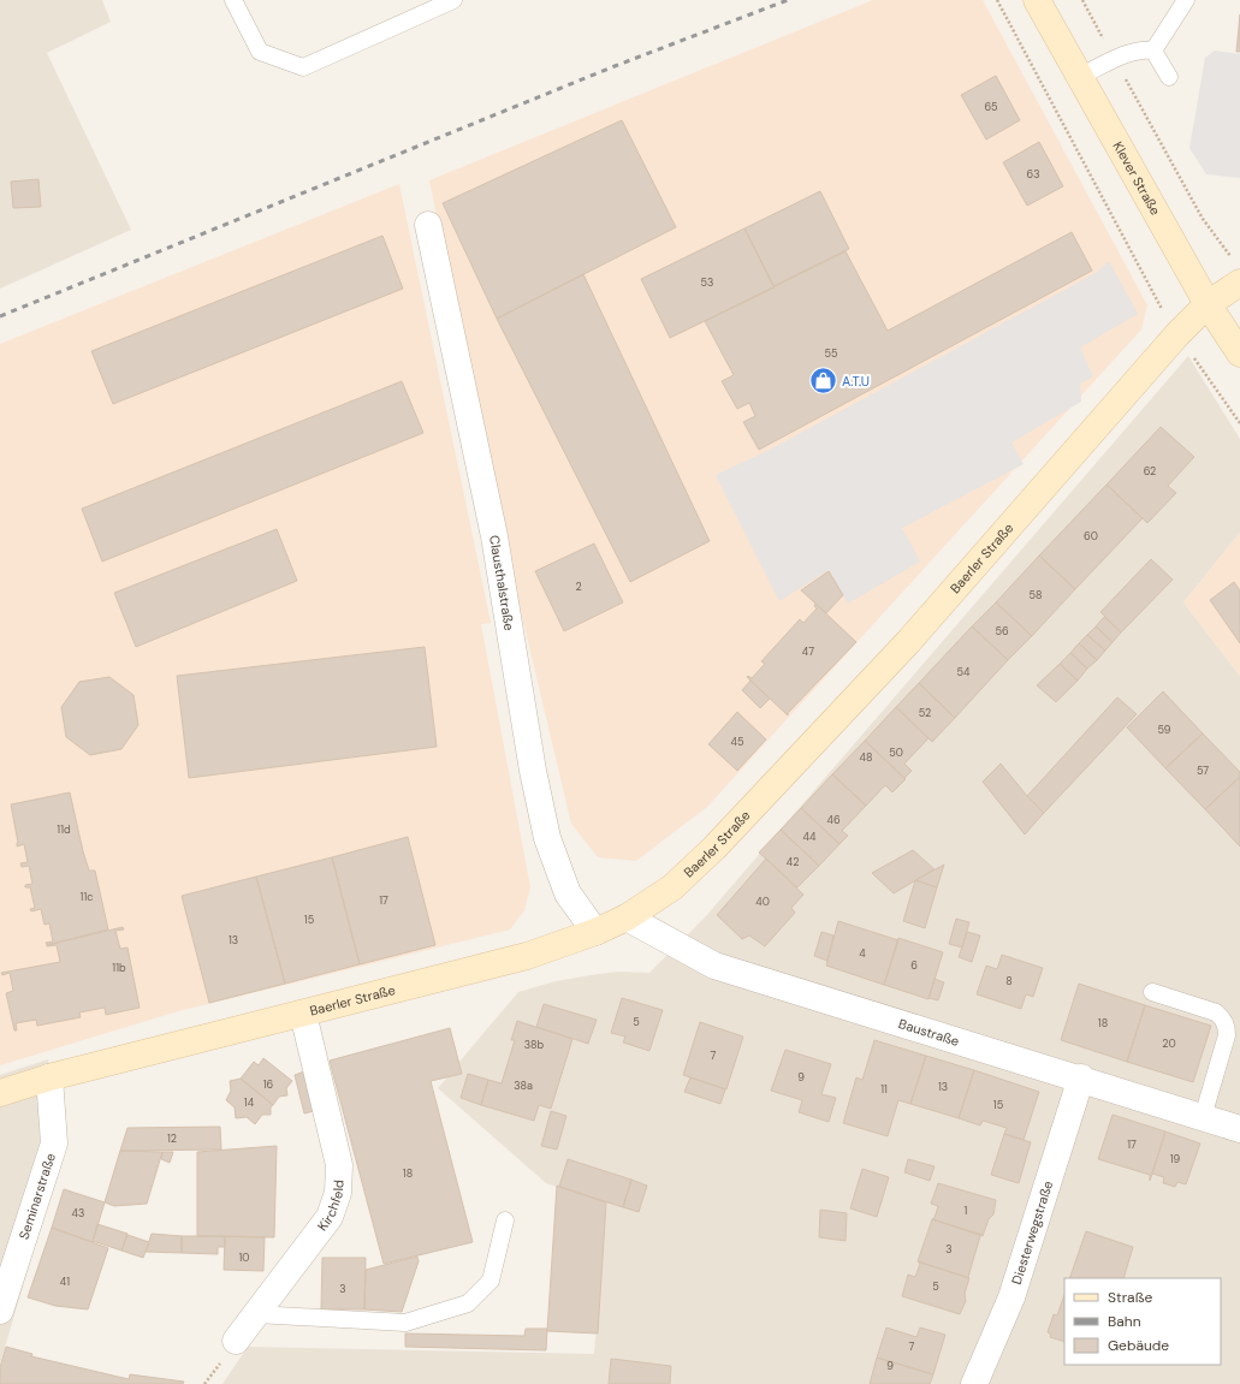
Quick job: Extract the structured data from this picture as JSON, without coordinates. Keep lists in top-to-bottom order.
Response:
{
  "streets": {
    "main road": ["Klever Straße", "Baerler Straße"],
    "street": [
      "Clausthalstraße",
      "Baustraße",
      "Seminarstraße",
      "Kirchfeld",
      "Diesterwegstraße"
    ]
  },
  "crossings": [
    ["Klever Straße", "Baerler Straße"],
    ["Baerler Straße", "Clausthalstraße"],
    ["Baerler Straße", "Baustraße"],
    ["Baerler Straße", "Seminarstraße"],
    ["Baerler Straße", "Kirchfeld"],
    ["Baustraße", "Diesterwegstraße"]
  ],
  "places": {
    "shop": ["A.T.U"]
  },
  "house_numbers": [
    "65",
    "63",
    "53",
    "55",
    "62",
    "60",
    "2",
    "58",
    "56",
    "47",
    "54",
    "52",
    "59",
    "45",
    "50",
    "48",
    "57",
    "46",
    "11d",
    "44",
    "42",
    "11c",
    "17",
    "40",
    "15",
    "13",
    "4",
    "6",
    "11b",
    "8",
    "5",
    "18",
    "20",
    "38b",
    "7",
    "9",
    "16",
    "38a",
    "13",
    "11",
    "14",
    "15",
    "12",
    "17",
    "19",
    "18",
    "1",
    "43",
    "3",
    "10",
    "41",
    "5",
    "3",
    "7",
    "9"
  ],
  "legend": ["Straße", "Bahn", "Gebäude"]
}
